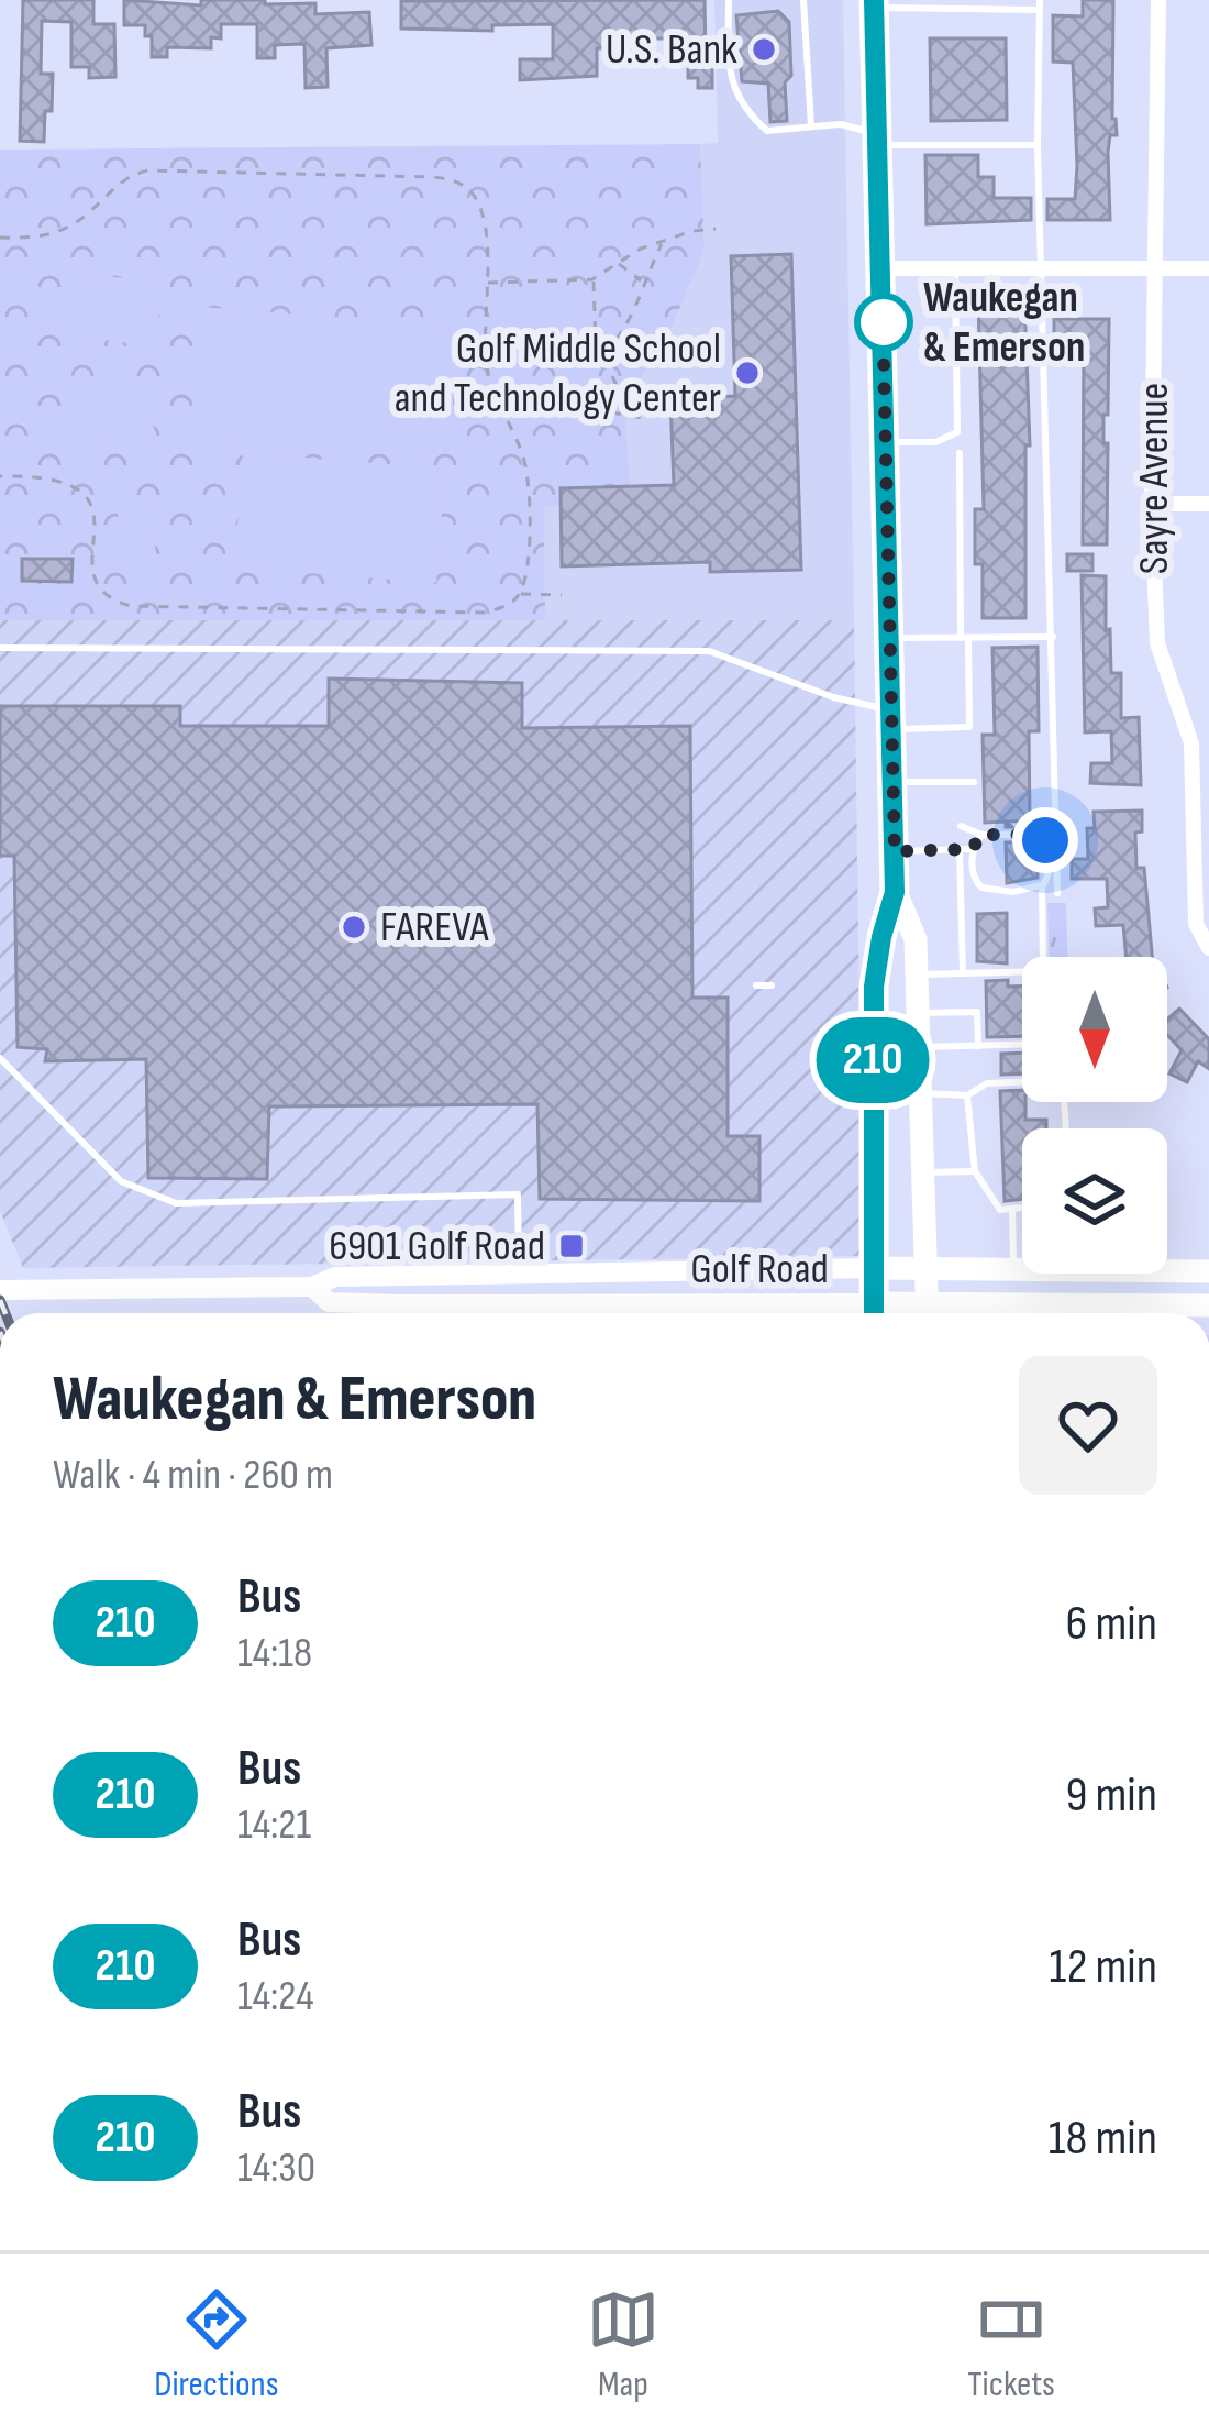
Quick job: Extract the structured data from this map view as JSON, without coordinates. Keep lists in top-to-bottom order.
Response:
{
  "streets": {
    "main road": ["Golf Road"],
    "street": ["Sayre Avenue"]
  },
  "places": {
    "other": [
      "U.S. Bank",
      "Waukegan & Emerson",
      "Golf Middle School and Technology Center",
      "FAREVA"
    ],
    "transit": ["6901 Golf Road"]
  },
  "lines": ["bus line 210"],
  "north": "bottom",
  "page": {
    "on_map": "210",
    "heading": ["Waukegan & Emerson", "Walk · 4 min · 260 m"],
    "list": [
      {
        "mark": "210",
        "name": "Bus",
        "note": "14:18",
        "value": "6 min"
      },
      {
        "mark": "210",
        "name": "Bus",
        "note": "14:21",
        "value": "9 min"
      },
      {
        "mark": "210",
        "name": "Bus",
        "note": "14:24",
        "value": "12 min"
      },
      {
        "mark": "210",
        "name": "Bus",
        "note": "14:30",
        "value": "18 min"
      }
    ],
    "tabs": ["Directions", "Map", "Tickets"]
  }
}
